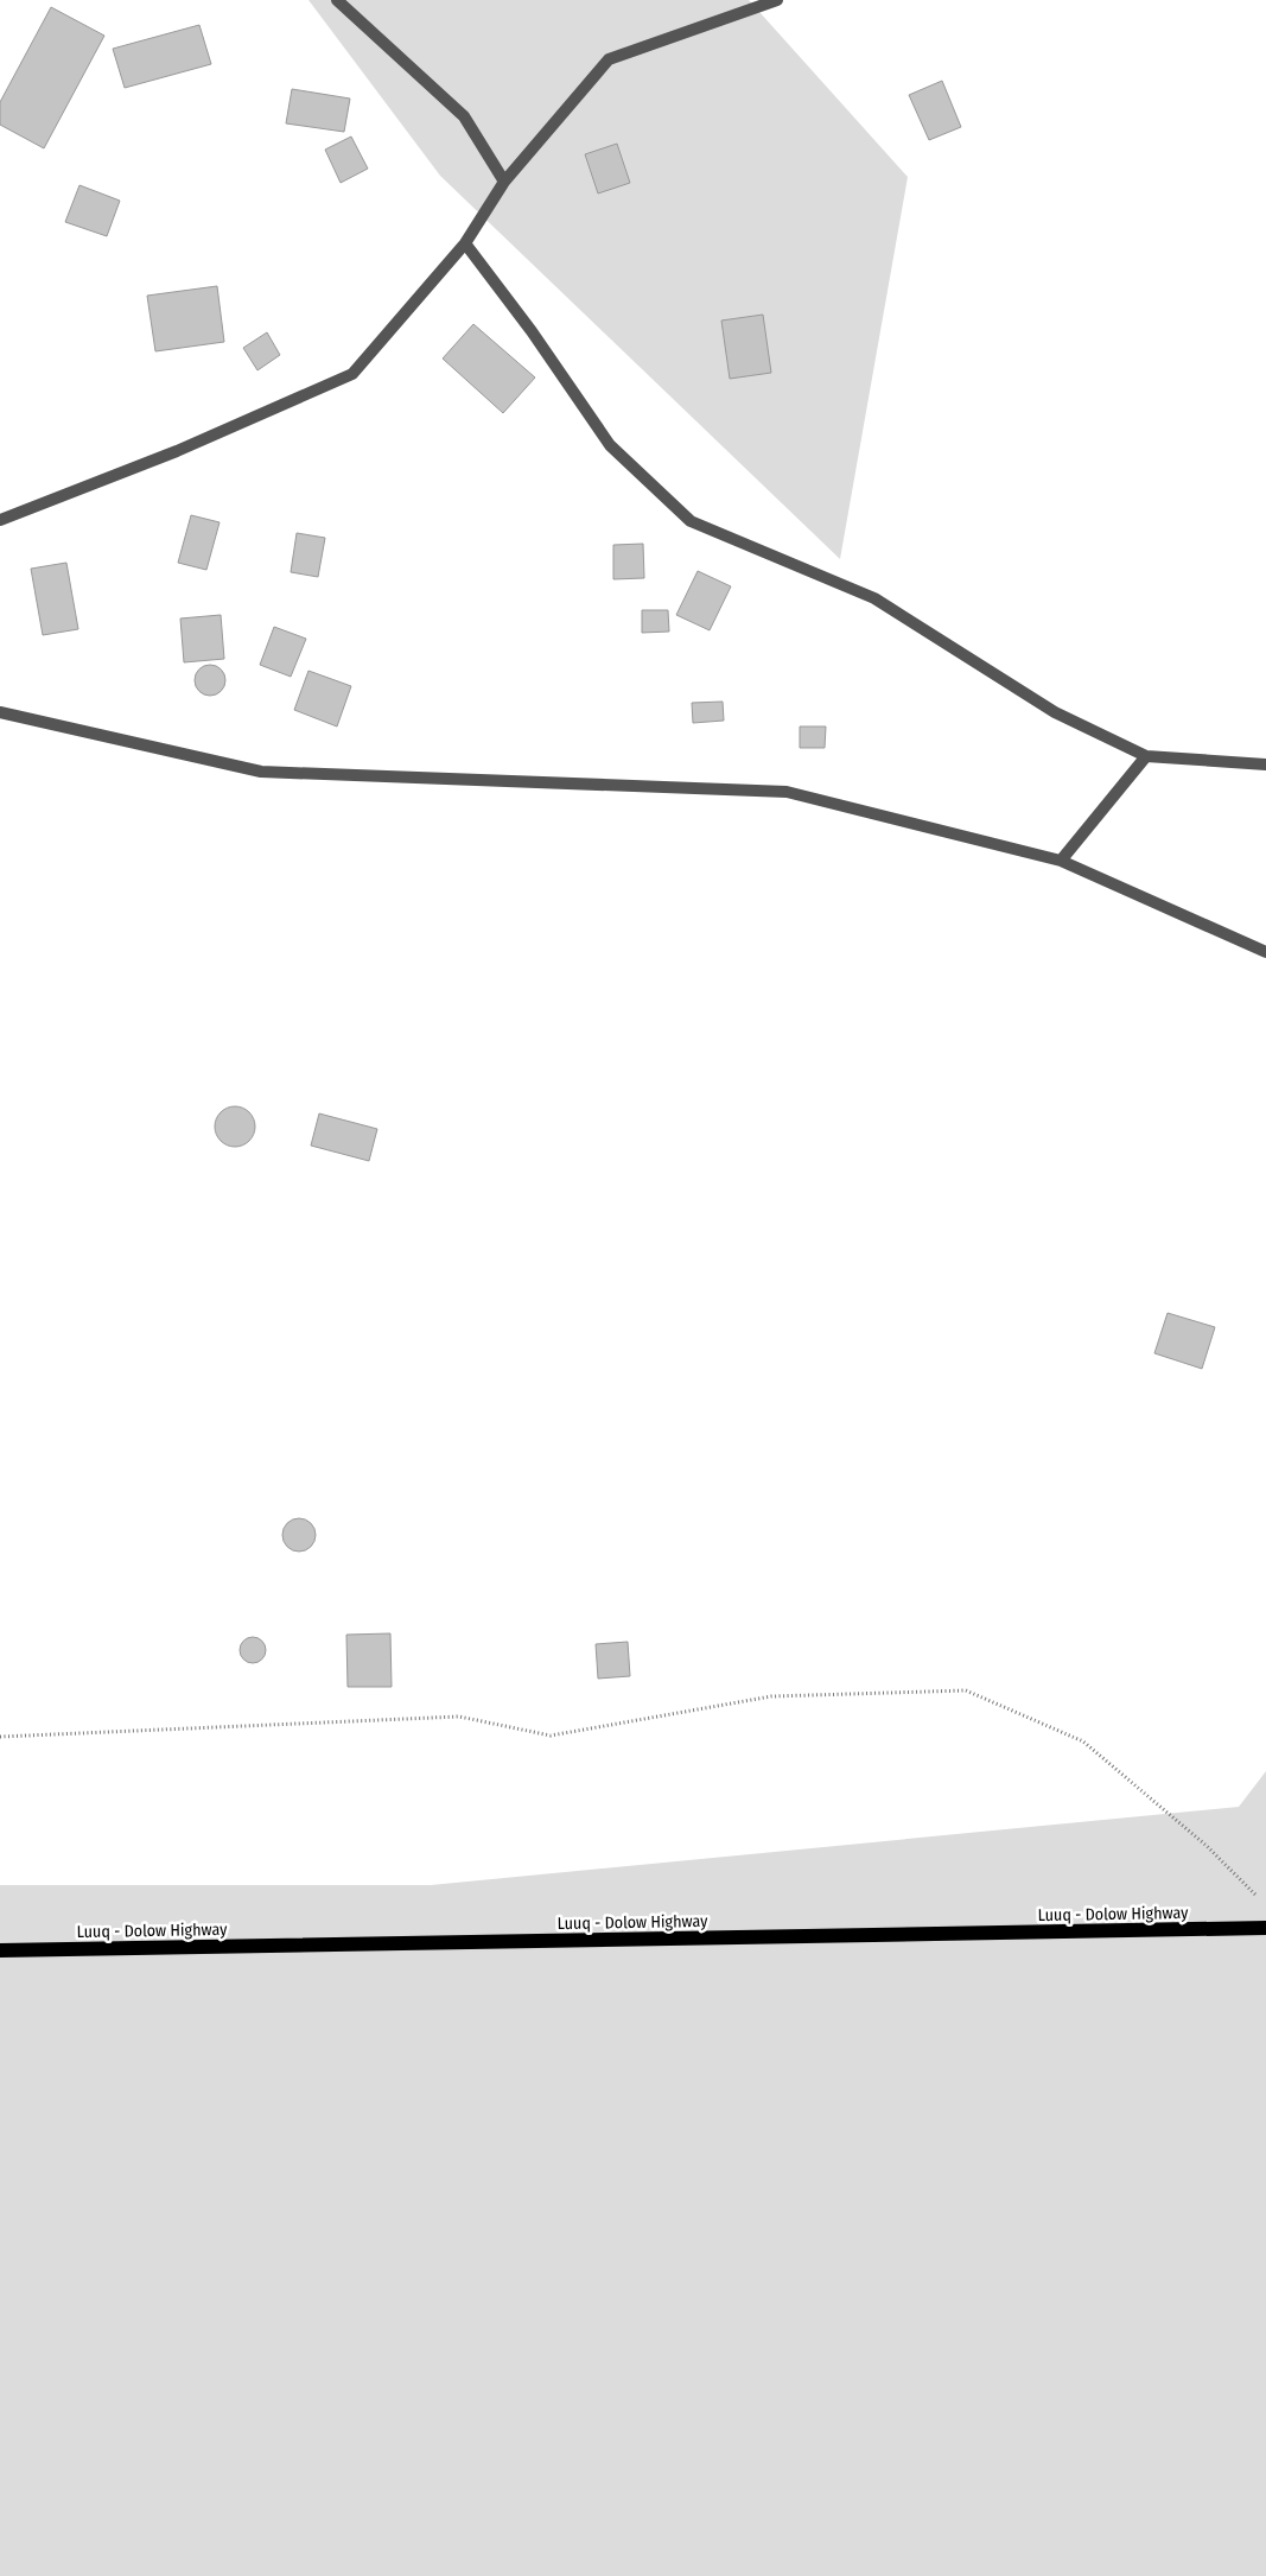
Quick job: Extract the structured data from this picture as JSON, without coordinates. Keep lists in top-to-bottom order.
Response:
{
  "streets": {
    "main road": ["Luuq - Dolow Highway"]
  }
}
